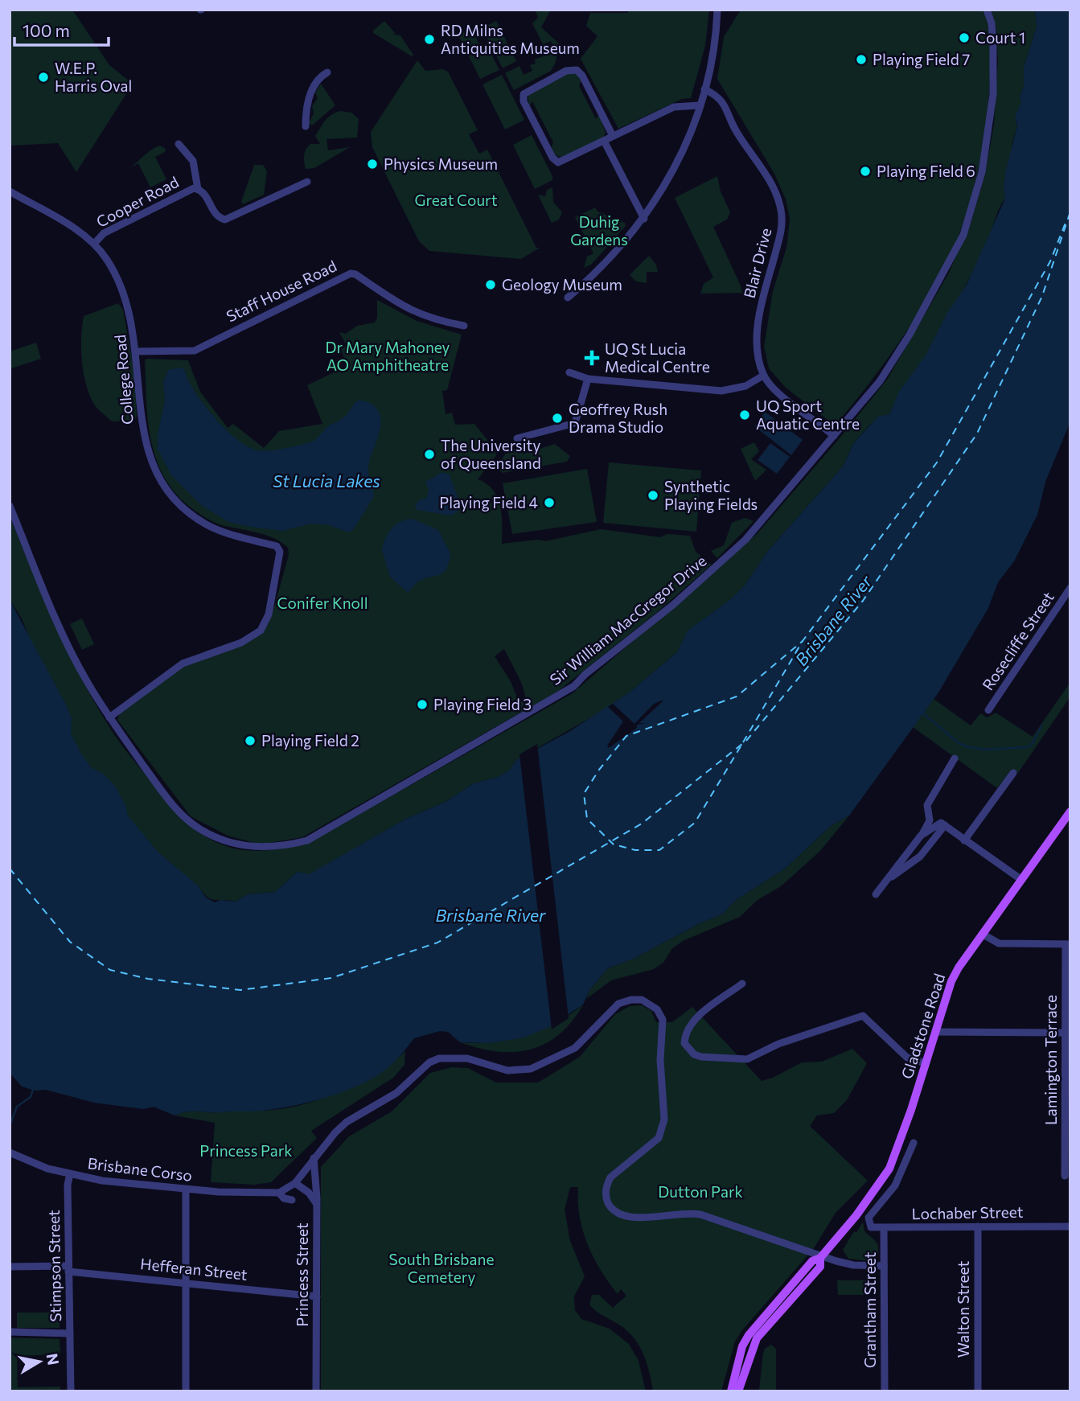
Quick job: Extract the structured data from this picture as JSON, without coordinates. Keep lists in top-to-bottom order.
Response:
{
  "streets": {
    "main road": ["Gladstone Road"],
    "street": [
      "Cooper Road",
      "Blair Drive",
      "Staff House Road",
      "College Road",
      "Sir William MacGregor Drive",
      "Rosecliffe Street",
      "Lamington Terrace",
      "Brisbane Corso",
      "Lochaber Street",
      "Stimpson Street",
      "Hefferan Street",
      "Princess Street",
      "Walton Street",
      "Grantham Street"
    ]
  },
  "crossings": [
    ["Cooper Road", "College Road"],
    ["Staff House Road", "College Road"],
    ["College Road", "Sir William MacGregor Drive"],
    ["Brisbane Corso", "Stimpson Street"],
    ["Lochaber Street", "Walton Street"],
    ["Lochaber Street", "Grantham Street"],
    ["Stimpson Street", "Hefferan Street"],
    ["Hefferan Street", "Princess Street"]
  ],
  "water": ["St Lucia Lakes", "Brisbane River"],
  "parks": [
    "Great Court",
    "Duhig Gardens",
    "Dr Mary Mahoney AO Amphitheatre",
    "Conifer Knoll",
    "Princess Park",
    "Dutton Park",
    "South Brisbane Cemetery"
  ],
  "places": {
    "other": [
      "Court 1",
      "RD Milns Antiquities Museum",
      "Playing Field 7",
      "W.E.P. Harris Oval",
      "Physics Museum",
      "Playing Field 6",
      "Geology Museum",
      "UQ Sport Aquatic Centre",
      "Geoffrey Rush Drama Studio",
      "The University of Queensland",
      "Synthetic Playing Fields",
      "Playing Field 4",
      "Playing Field 3",
      "Playing Field 2"
    ],
    "health": ["UQ St Lucia Medical Centre"]
  },
  "scale_bar": "100 m",
  "north": "right"
}
